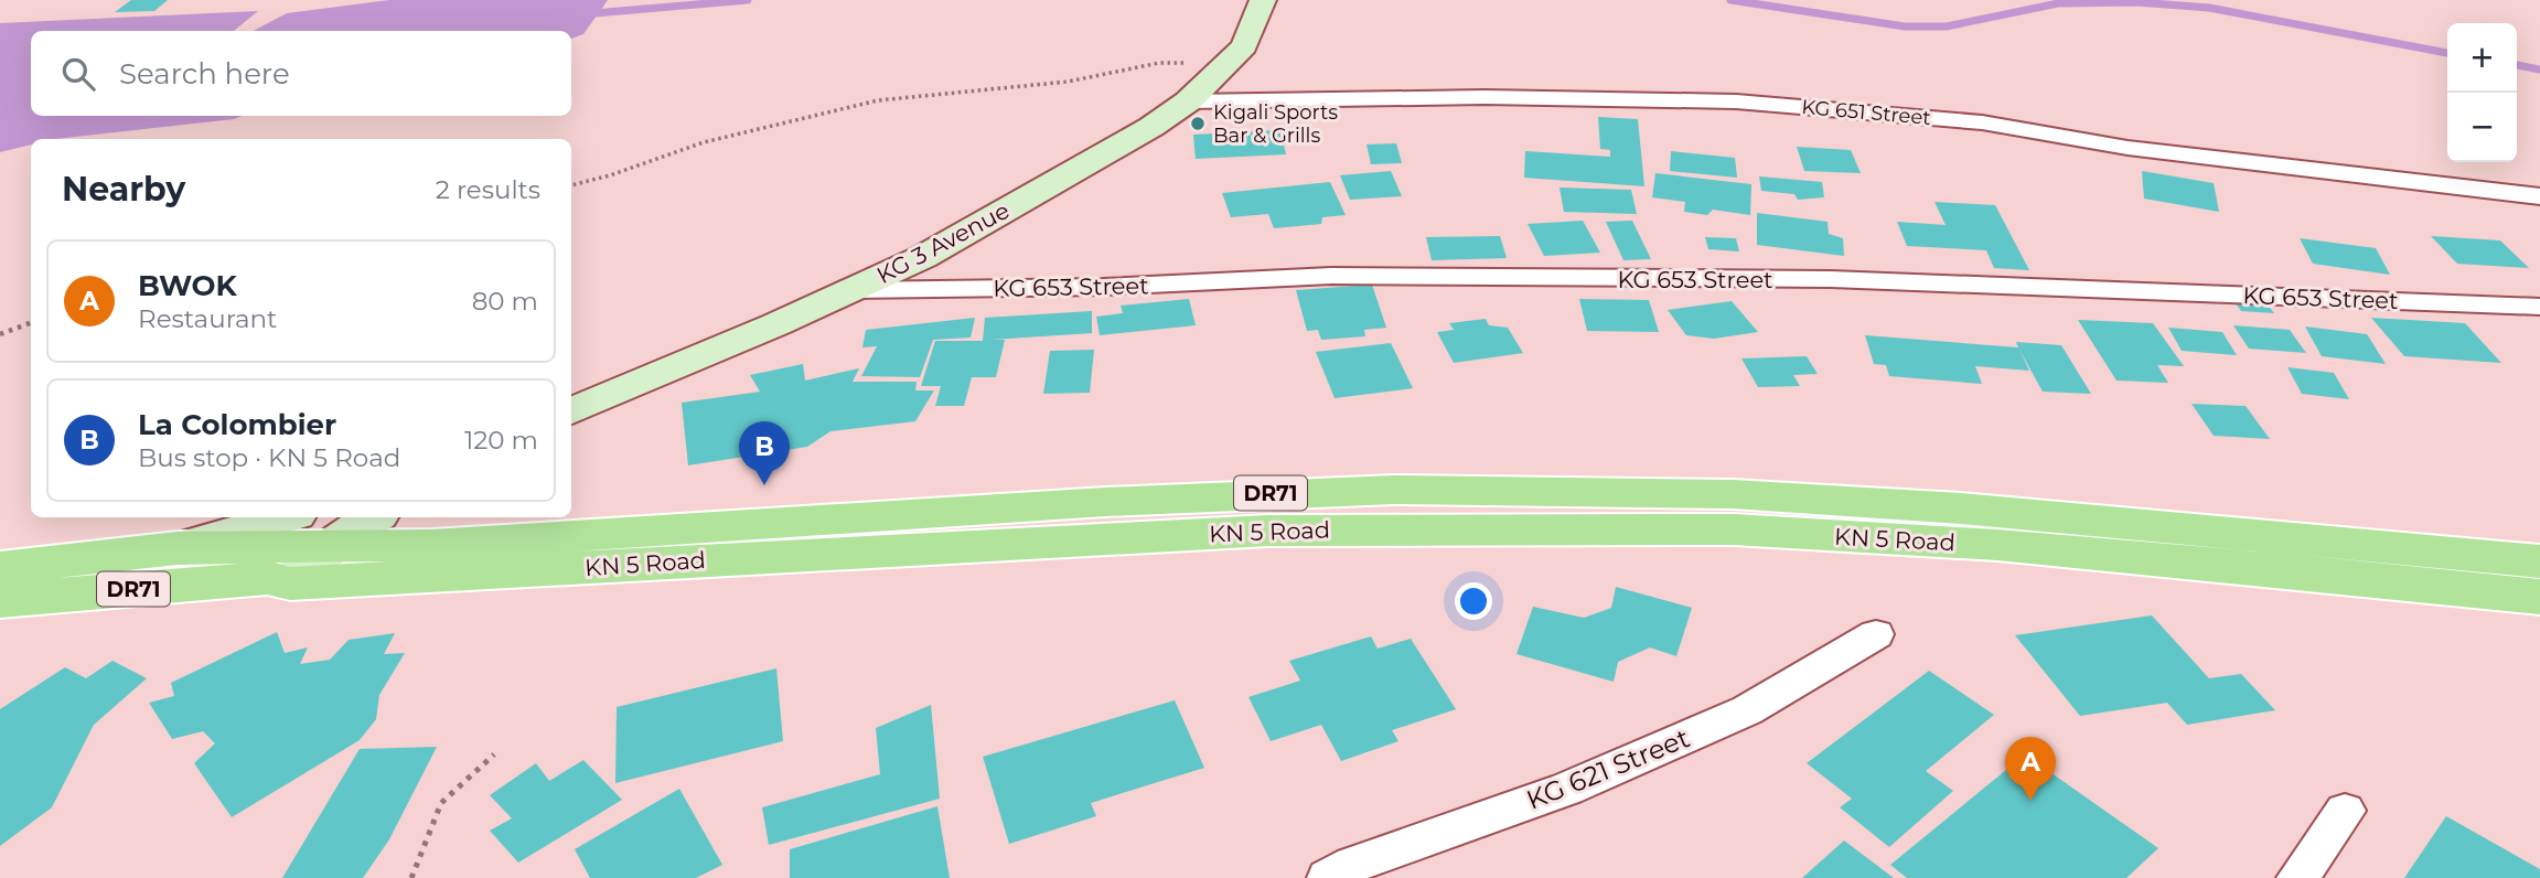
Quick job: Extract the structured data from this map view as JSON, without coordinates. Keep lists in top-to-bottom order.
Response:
{
  "streets": {
    "main road": ["KG 3 Avenue", "DR71", "KN 5 Road"],
    "street": ["KG 651 Street", "KG 653 Street", "KG 621 Street"]
  },
  "crossings": [
    ["KG 651 Street", "KG 3 Avenue"],
    ["KG 3 Avenue", "KG 653 Street"]
  ],
  "places": ["Kigali Sports Bar & Grills"],
  "page": {
    "map_buttons": ["+", "−"],
    "search": "Search here",
    "heading": ["Nearby", "2 results"],
    "list": [
      {
        "mark": "A",
        "name": "BWOK",
        "note": "Restaurant",
        "value": "80 m"
      },
      {
        "mark": "B",
        "name": "La Colombier",
        "note": "Bus stop · KN 5 Road",
        "value": "120 m"
      }
    ],
    "pins": ["B", "A"]
  }
}
